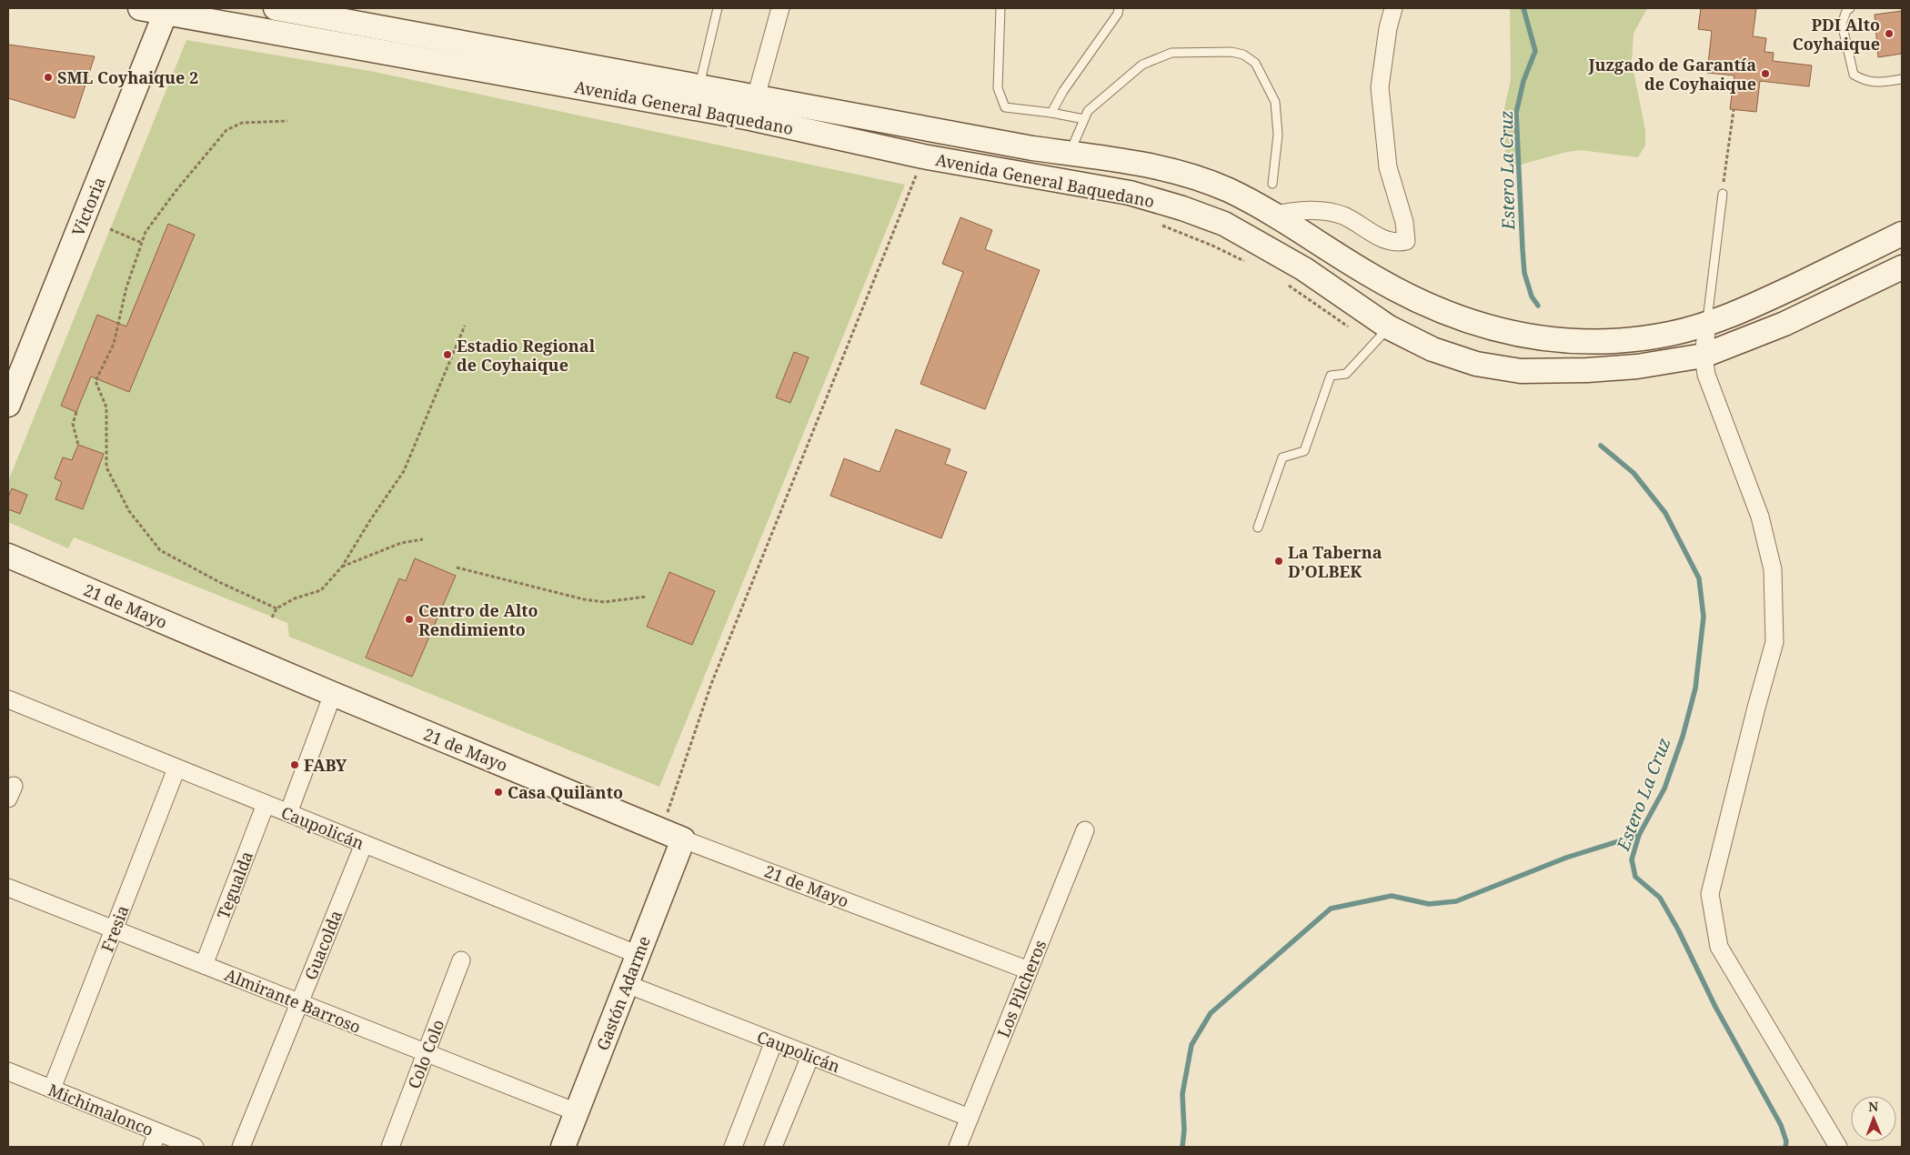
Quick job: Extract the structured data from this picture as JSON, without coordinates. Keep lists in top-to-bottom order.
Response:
{
  "streets": {
    "main road": [
      "Avenida General Baquedano",
      "Victoria",
      "21 de Mayo",
      "Gastón Adarme"
    ],
    "street": [
      "Caupolicán",
      "Tegualda",
      "Fresia",
      "Guacolda",
      "Los Pilcheros",
      "Almirante Barroso",
      "Colo Colo",
      "Michimalonco"
    ]
  },
  "crossings": [
    ["Avenida General Baquedano", "Victoria"],
    ["21 de Mayo", "Los Pilcheros"],
    ["21 de Mayo", "Gastón Adarme"],
    ["Caupolicán", "Tegualda"],
    ["Caupolicán", "Fresia"],
    ["Caupolicán", "Guacolda"],
    ["Caupolicán", "Los Pilcheros"],
    ["Caupolicán", "Gastón Adarme"],
    ["Tegualda", "Almirante Barroso"],
    ["Fresia", "Almirante Barroso"],
    ["Fresia", "Michimalonco"],
    ["Guacolda", "Almirante Barroso"],
    ["Gastón Adarme", "Almirante Barroso"],
    ["Almirante Barroso", "Colo Colo"]
  ],
  "water": ["Estero La Cruz"],
  "places": [
    "PDI Alto Coyhaique",
    "Juzgado de Garantía de Coyhaique",
    "SML Coyhaique 2",
    "Estadio Regional de Coyhaique",
    "La Taberna D’OLBEK",
    "Centro de Alto Rendimiento",
    "FABY",
    "Casa Quilanto"
  ],
  "north": "top"
}
